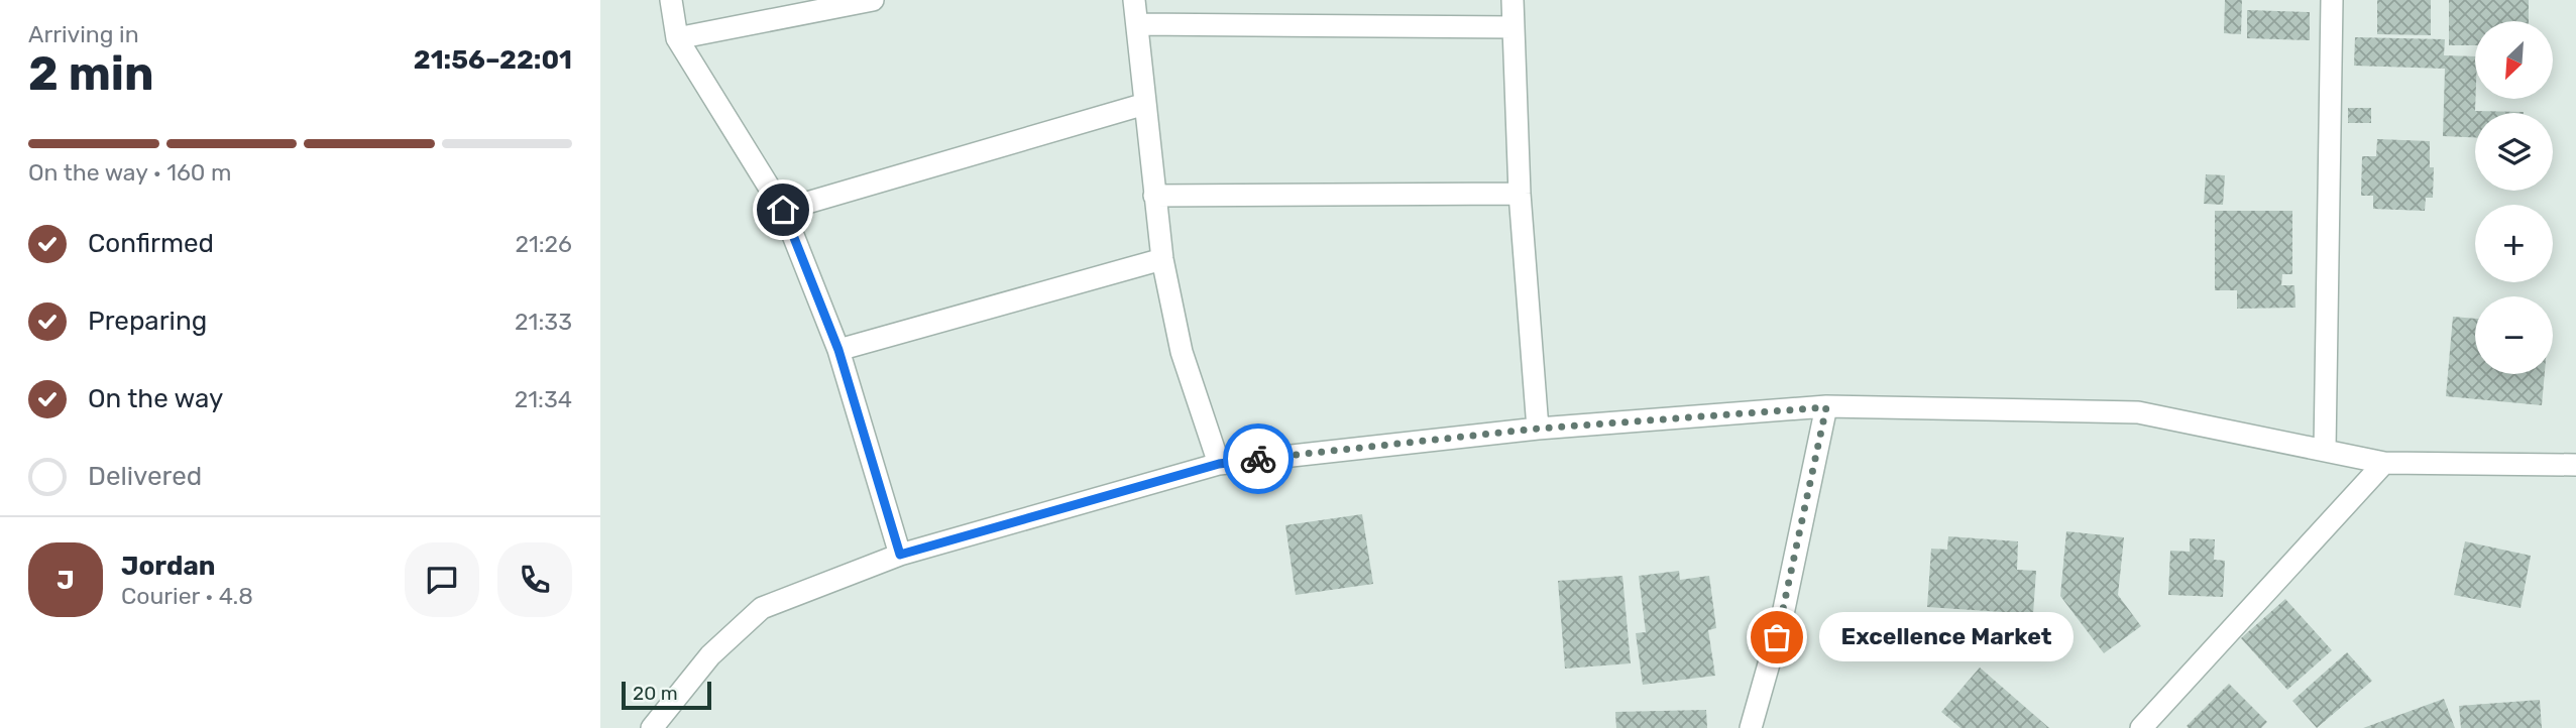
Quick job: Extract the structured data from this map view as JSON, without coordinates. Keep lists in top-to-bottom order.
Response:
{
  "places": ["Excellence Market"],
  "scale_bar": "20 m",
  "north": "bottom left",
  "page": {
    "heading": ["2 min", "Arriving in", "21:56–22:01"],
    "panel": ["Jordan", "Courier · 4.8"],
    "map_buttons": ["+", "−"],
    "bar": "On the way · 160 m",
    "list": [
      ["Confirmed", "21:26"],
      ["Preparing", "21:33"],
      ["On the way", "21:34"],
      "Delivered"
    ],
    "round": "J",
    "bubble": "Excellence Market",
    "scale": "20 m"
  }
}
